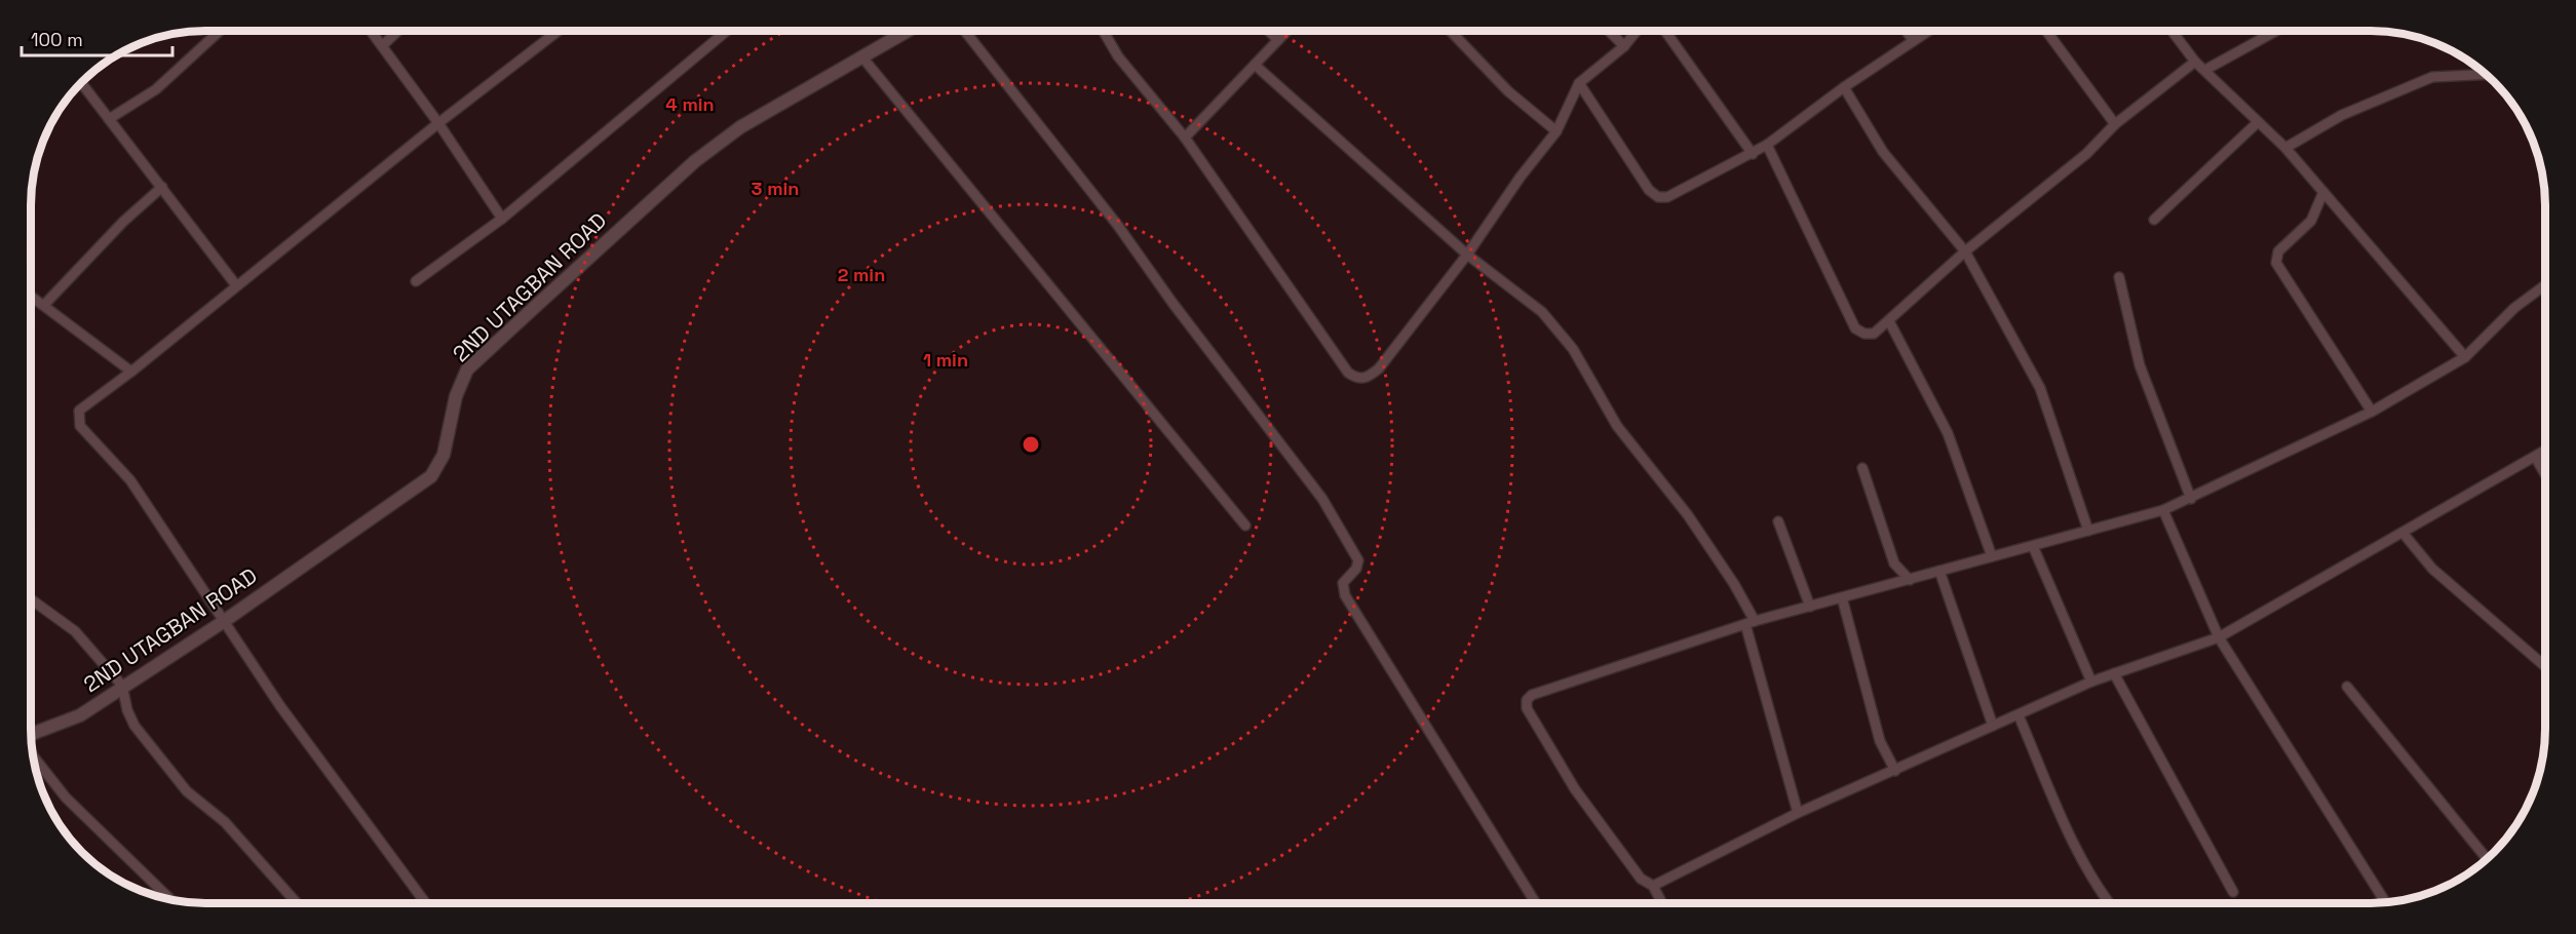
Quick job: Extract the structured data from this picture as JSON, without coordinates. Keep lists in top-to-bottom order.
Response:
{
  "streets": {
    "street": ["2ND UTAGBAN ROAD"]
  },
  "scale_bar": "100 m",
  "rings": [
    "4 min",
    "3 min",
    "2 min",
    "1 min"
  ]
}
